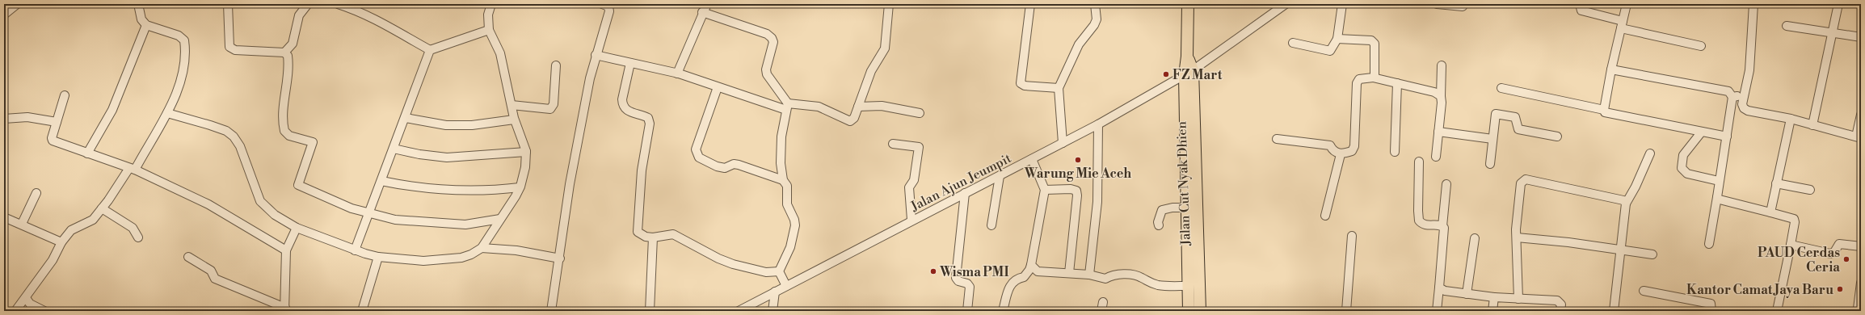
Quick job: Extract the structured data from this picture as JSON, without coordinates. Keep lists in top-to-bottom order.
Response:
{
  "streets": {
    "highway": ["Jalan Cut Nyak Dhien"],
    "street": ["Jalan Ajun Jeumpit"]
  },
  "crossings": [
    ["Jalan Ajun Jeumpit", "Jalan Cut Nyak Dhien"]
  ],
  "places": [
    "FZ Mart",
    "Warung Mie Aceh",
    "PAUD Cerdas Ceria",
    "Wisma PMI",
    "Kantor Camat Jaya Baru"
  ]
}
